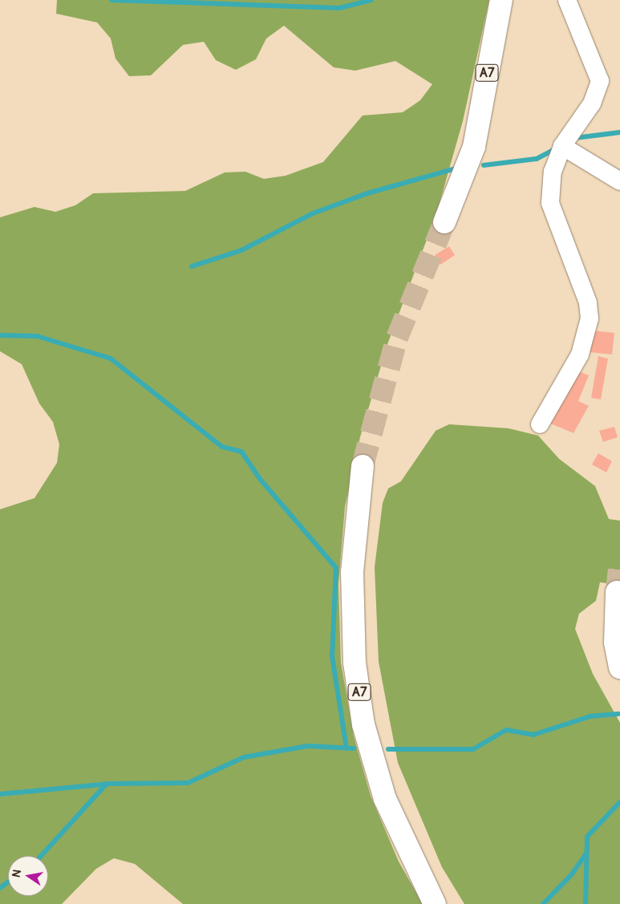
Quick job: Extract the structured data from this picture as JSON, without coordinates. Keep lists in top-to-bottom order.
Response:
{
  "streets": {
    "highway": ["A7"]
  },
  "north": "left"
}
